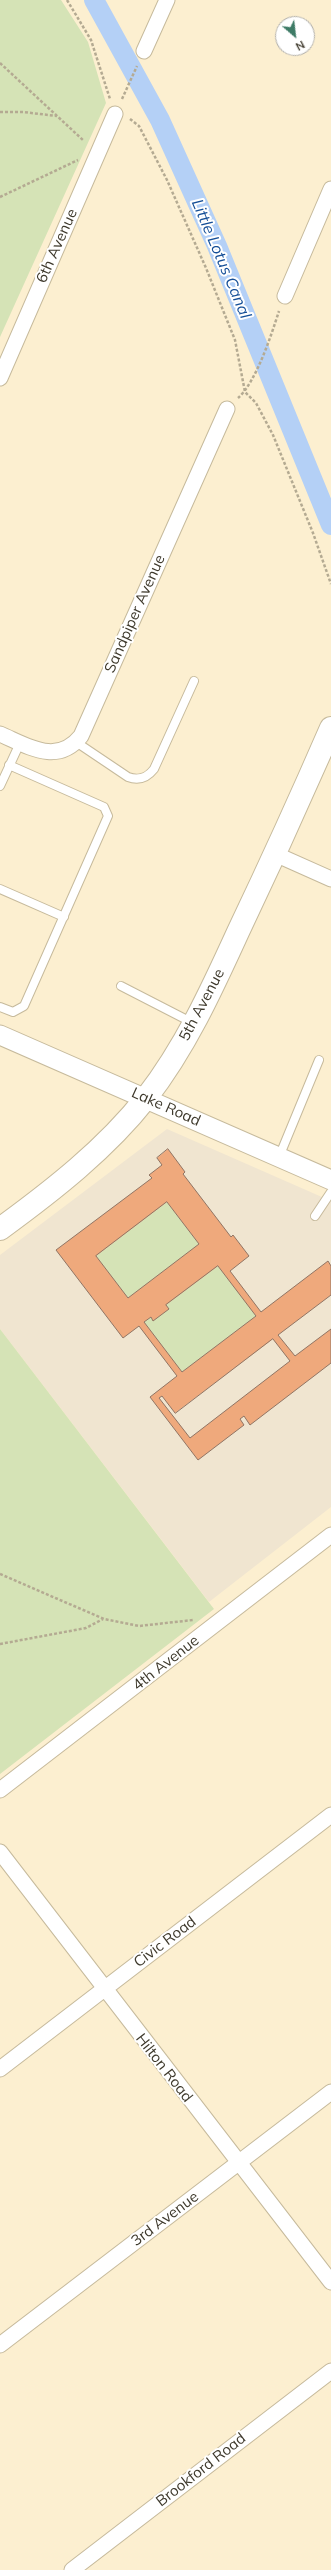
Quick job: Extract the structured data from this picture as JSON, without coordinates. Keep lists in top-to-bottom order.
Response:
{
  "streets": {
    "main road": ["5th Avenue"],
    "street": [
      "6th Avenue",
      "Sandpiper Avenue",
      "Lake Road",
      "4th Avenue",
      "Civic Road",
      "Hilton Road",
      "3rd Avenue",
      "Brookford Road"
    ]
  },
  "crossings": [
    ["5th Avenue", "Lake Road"],
    ["Civic Road", "Hilton Road"],
    ["Hilton Road", "3rd Avenue"]
  ],
  "water": ["Little Lotus Canal"],
  "north": "bottom right"
}
